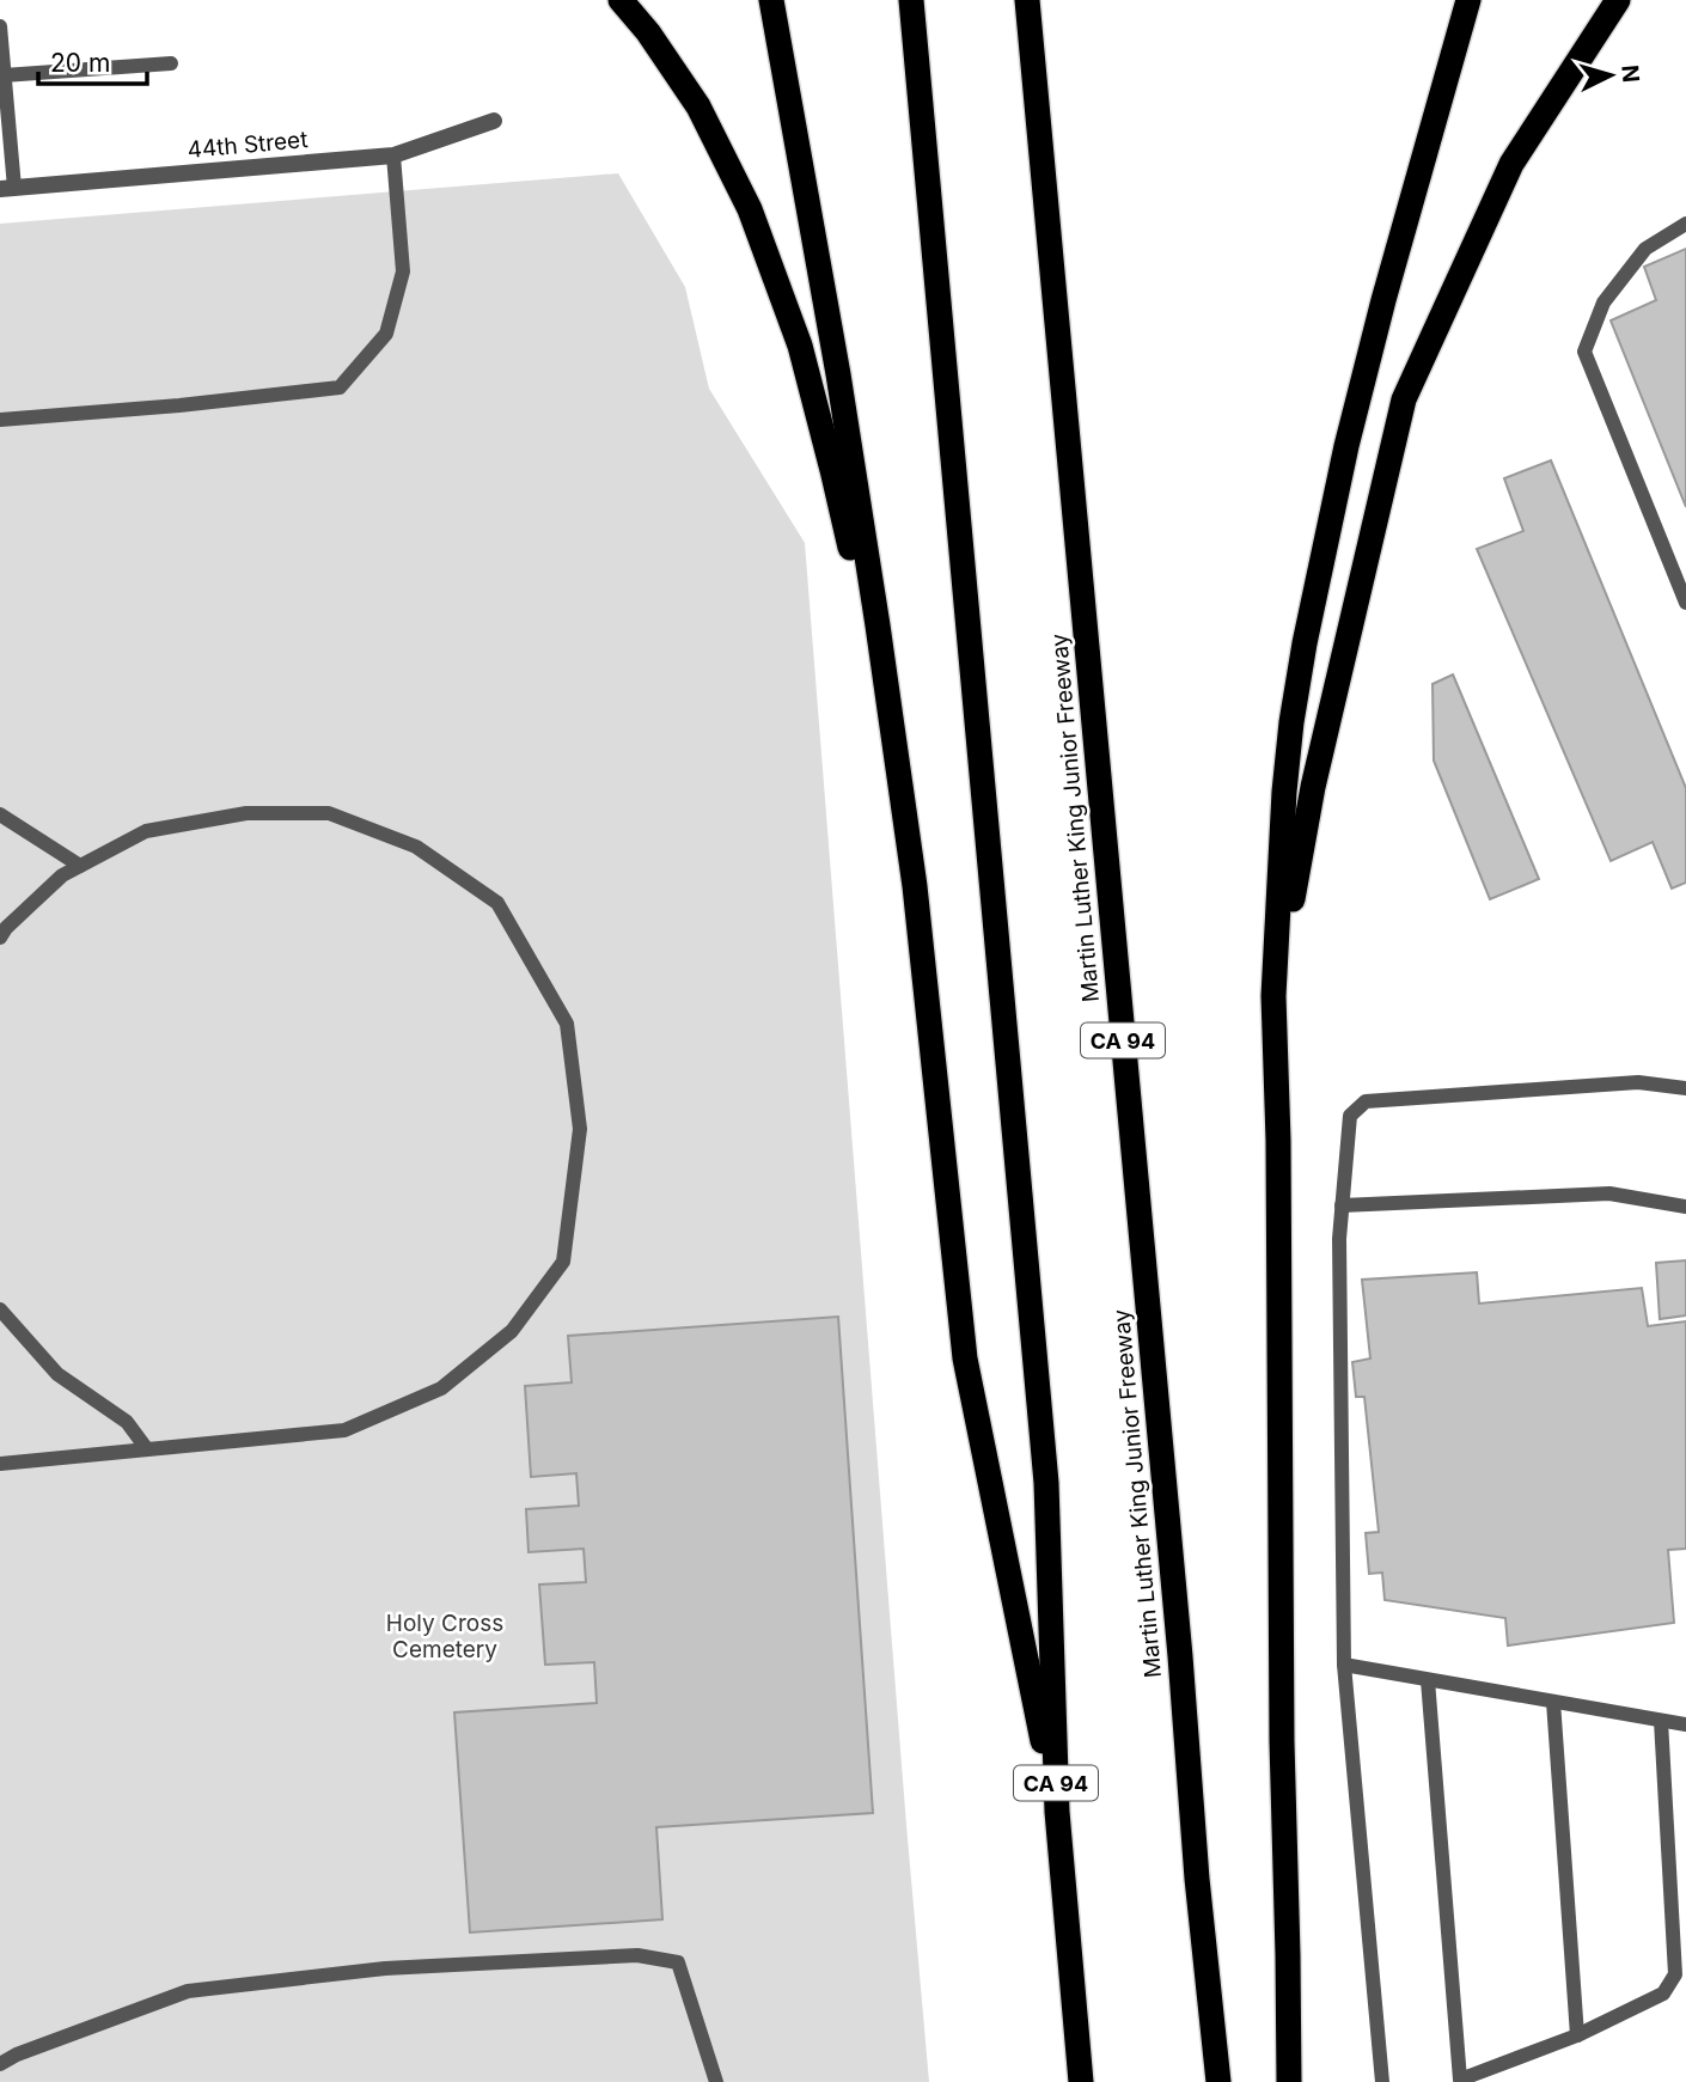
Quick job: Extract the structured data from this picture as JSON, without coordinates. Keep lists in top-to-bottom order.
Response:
{
  "streets": {
    "highway": ["Martin Luther King Junior Freeway", "CA 94"],
    "street": ["44th Street"]
  },
  "parks": ["Holy Cross Cemetery"],
  "scale_bar": "20 m",
  "north": "right"
}
